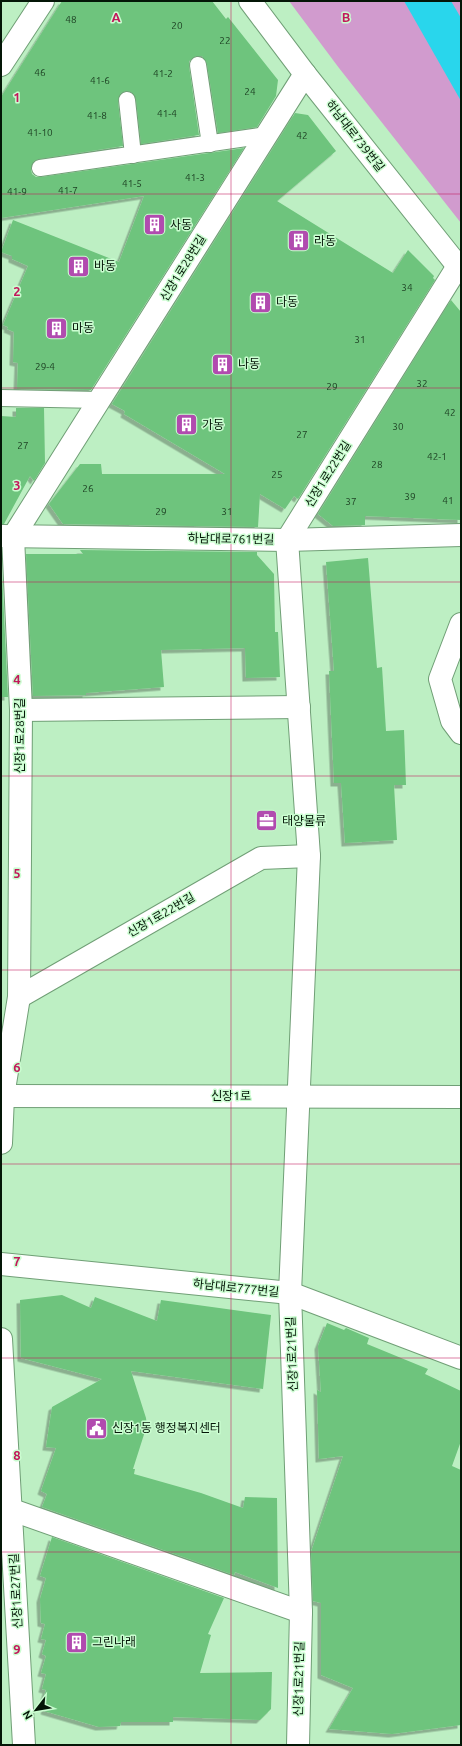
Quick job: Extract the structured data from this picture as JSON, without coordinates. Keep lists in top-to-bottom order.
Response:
{
  "streets": {
    "street": [
      "하남대로739번길",
      "신장1로28번길",
      "신장1로22번길",
      "하남대로761번길",
      "신장1로",
      "하남대로777번길",
      "신장1로21번길",
      "신장1로27번길"
    ]
  },
  "crossings": [
    ["하남대로739번길", "신장1로28번길"],
    ["하남대로739번길", "신장1로22번길"],
    ["신장1로28번길", "신장1로22번길"],
    ["신장1로28번길", "하남대로761번길"],
    ["신장1로28번길", "신장1로"],
    ["신장1로22번길", "하남대로761번길"],
    ["신장1로", "신장1로21번길"],
    ["하남대로777번길", "신장1로21번길"]
  ],
  "places": {
    "building": [
      "사동",
      "라동",
      "바동",
      "다동",
      "마동",
      "나동",
      "가동",
      "그린나래"
    ],
    "office": ["태양물류"],
    "public building": ["신장1동 행정복지센터"]
  },
  "house_numbers": [
    "48",
    "20",
    "22",
    "46",
    "41-2",
    "41-6",
    "24",
    "41-4",
    "41-8",
    "41-10",
    "42",
    "41-3",
    "41-5",
    "41-7",
    "41-9",
    "34",
    "31",
    "29-4",
    "32",
    "29",
    "42",
    "30",
    "27",
    "27",
    "42-1",
    "28",
    "25",
    "26",
    "39",
    "41",
    "37",
    "29",
    "31"
  ],
  "north": "bottom left",
  "grid": {
    "columns": ["A", "B"],
    "rows": [
      "1",
      "2",
      "3",
      "4",
      "5",
      "6",
      "7",
      "8",
      "9"
    ]
  }
}
